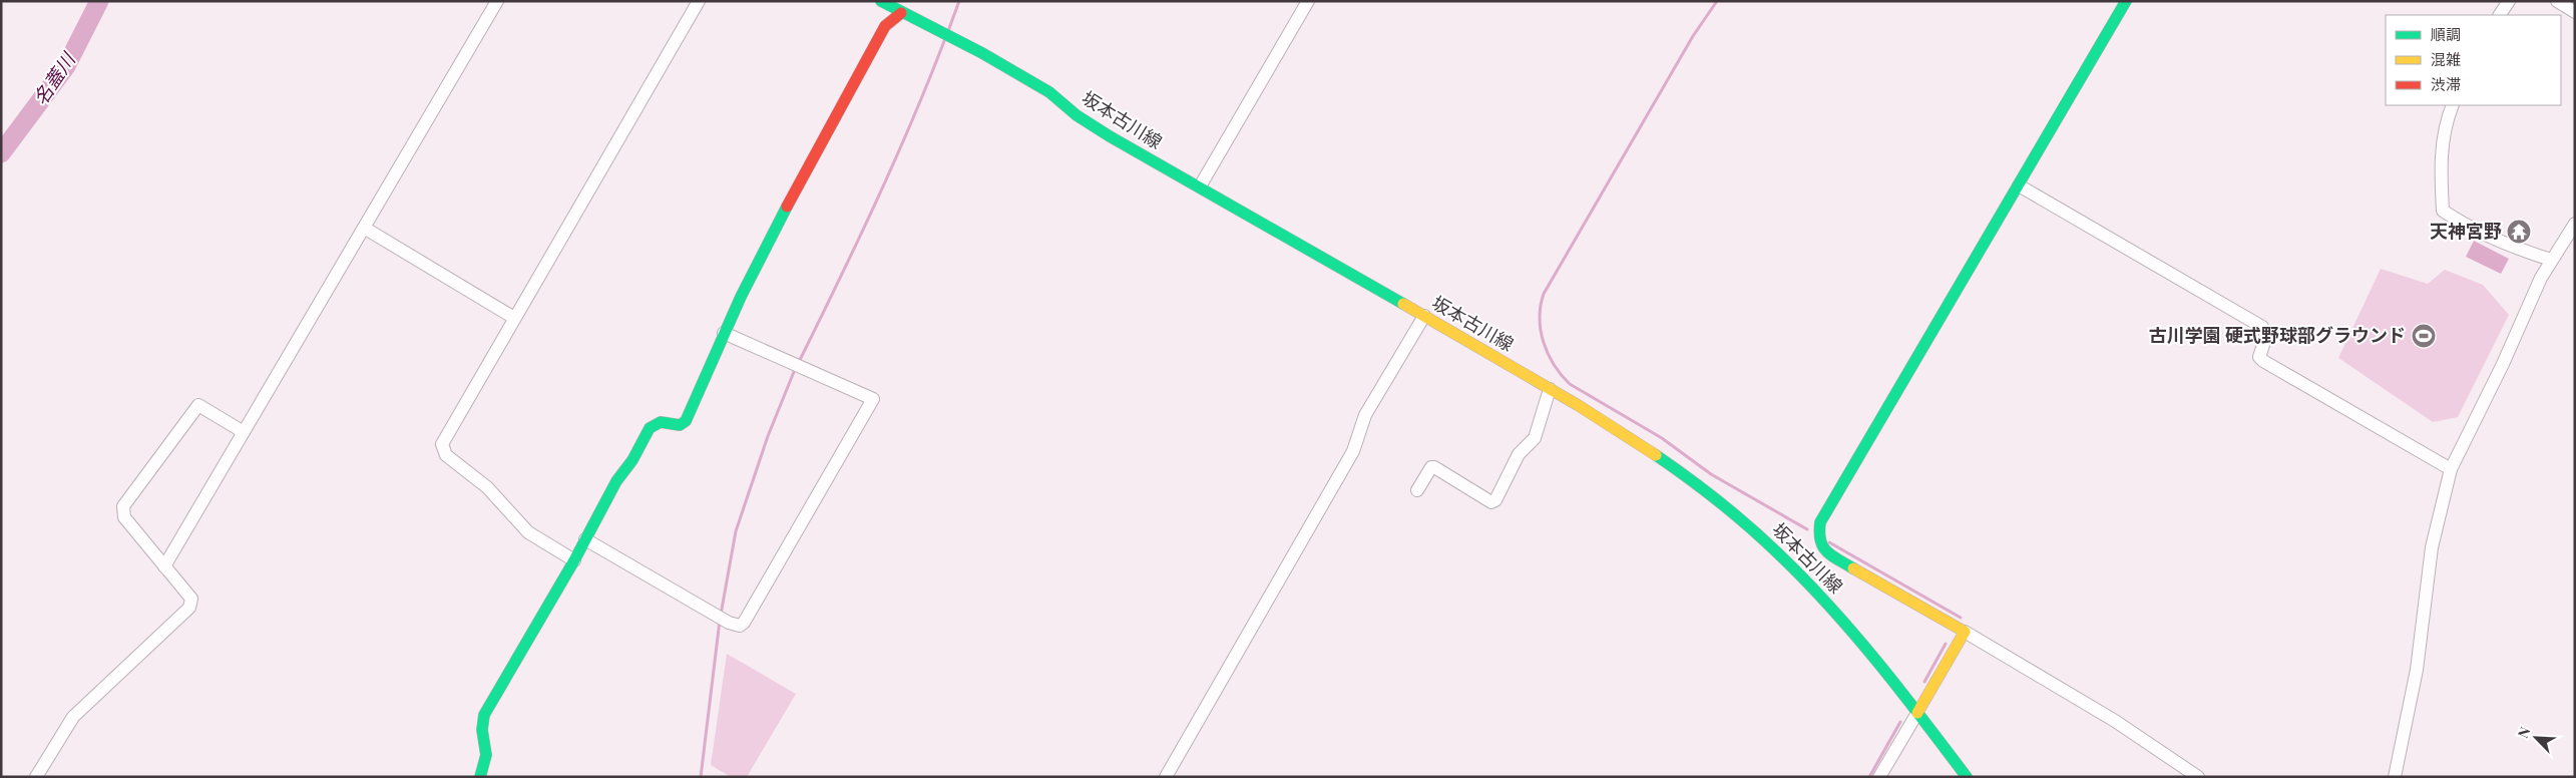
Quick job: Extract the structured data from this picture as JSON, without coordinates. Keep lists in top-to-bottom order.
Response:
{
  "streets": {
    "street": ["坂本古川線"]
  },
  "water": ["名蓋川"],
  "places": {
    "temple": ["天神宮野"],
    "sports": ["古川学園 硬式野球部グラウンド"]
  },
  "legend": ["順調", "混雑", "渋滞"],
  "north": "top left"
}
